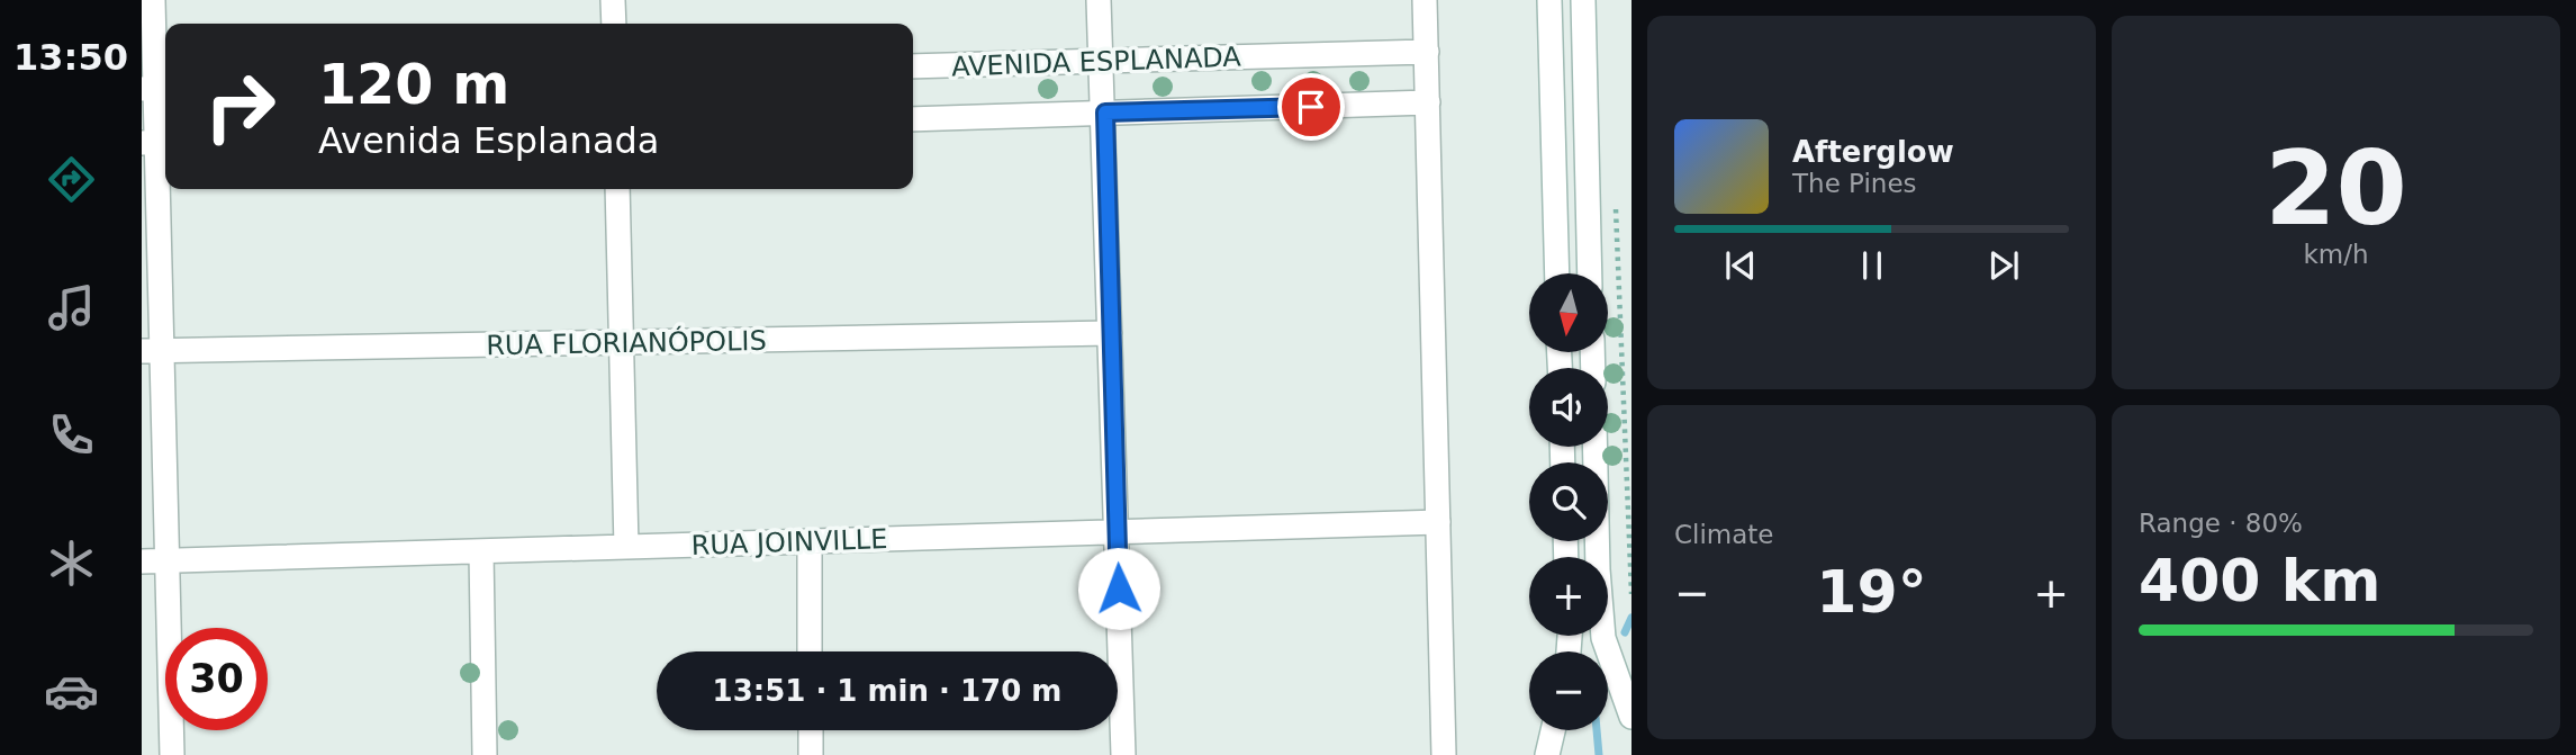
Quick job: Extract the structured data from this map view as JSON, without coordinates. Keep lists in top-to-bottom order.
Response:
{
  "streets": {
    "street": ["AVENIDA ESPLANADA", "RUA FLORIANÓPOLIS", "RUA JOINVILLE"]
  },
  "north": "bottom",
  "page": {
    "tabs": "13:50",
    "tile": [
      ["20", "km/h"],
      "Climate",
      ["Range · 80%", "400 km"]
    ],
    "turn": ["120 m", "Avenida Esplanada"],
    "song": ["Afterglow", "The Pines"],
    "map_buttons": ["+", "−"],
    "heat": ["−", "19°", "+"],
    "limit": "30",
    "trip": "13:51 · 1 min · 170 m"
  }
}
